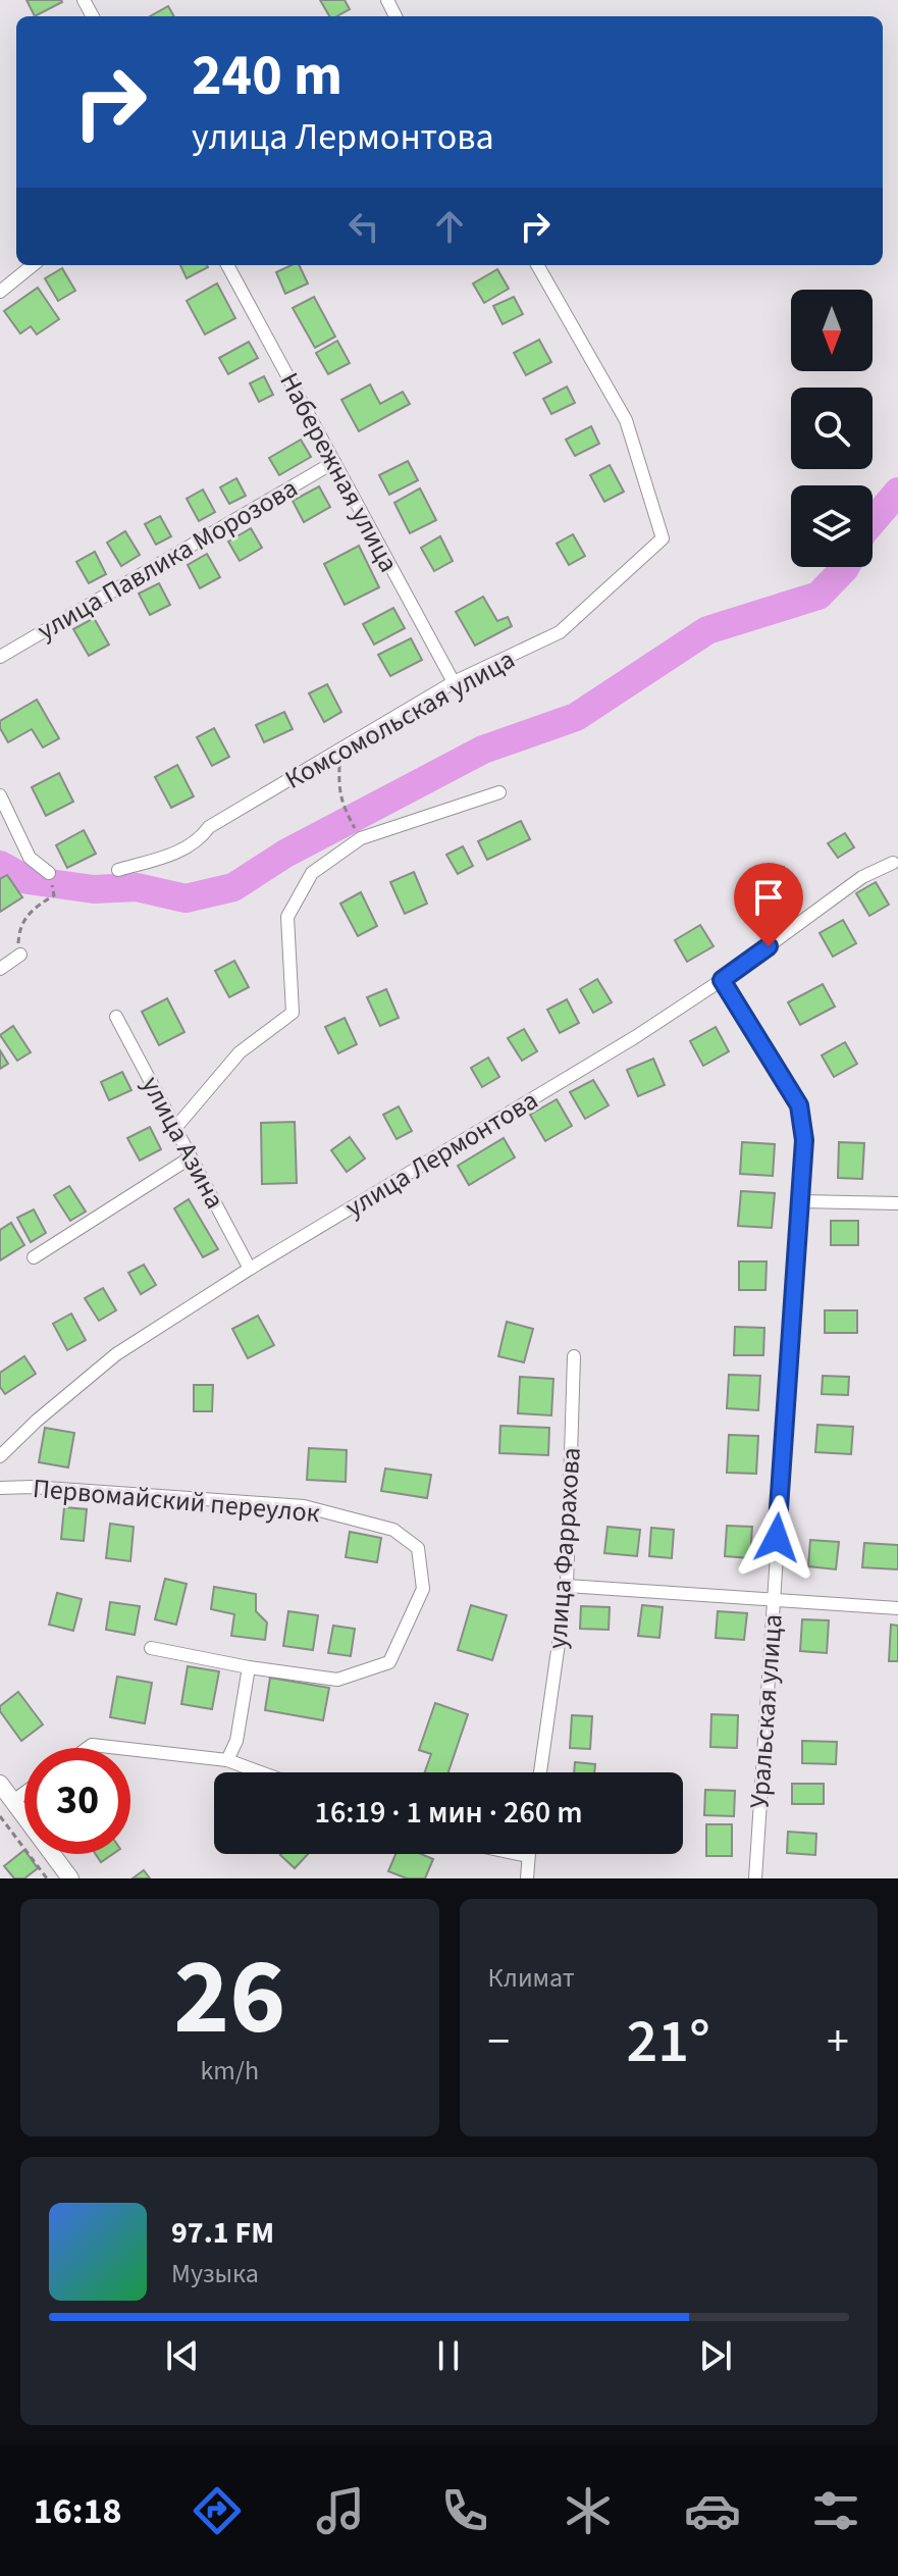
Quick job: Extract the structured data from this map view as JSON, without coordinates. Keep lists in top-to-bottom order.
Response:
{
  "streets": {
    "street": [
      "Набережная улица",
      "улица Павлика Морозова",
      "Комсомольская улица",
      "улица Азина",
      "улица Лермонтова",
      "Первомайский переулок",
      "улица Фаррахова",
      "Уральская улица"
    ]
  },
  "crossings": [
    ["Набережная улица", "улица Павлика Морозова"],
    ["Набережная улица", "Комсомольская улица"],
    ["улица Азина", "улица Лермонтова"],
    ["улица Лермонтова", "Уральская улица"]
  ],
  "north": "bottom",
  "page": {
    "turn": ["240 m", "улица Лермонтова"],
    "limit": "30",
    "trip": "16:19 · 1 мин · 260 m",
    "tile": [
      ["26", "km/h"],
      "Климат"
    ],
    "heat": ["−", "21°", "+"],
    "song": ["97.1 FM", "Музыка"],
    "tabs": "16:18"
  }
}
